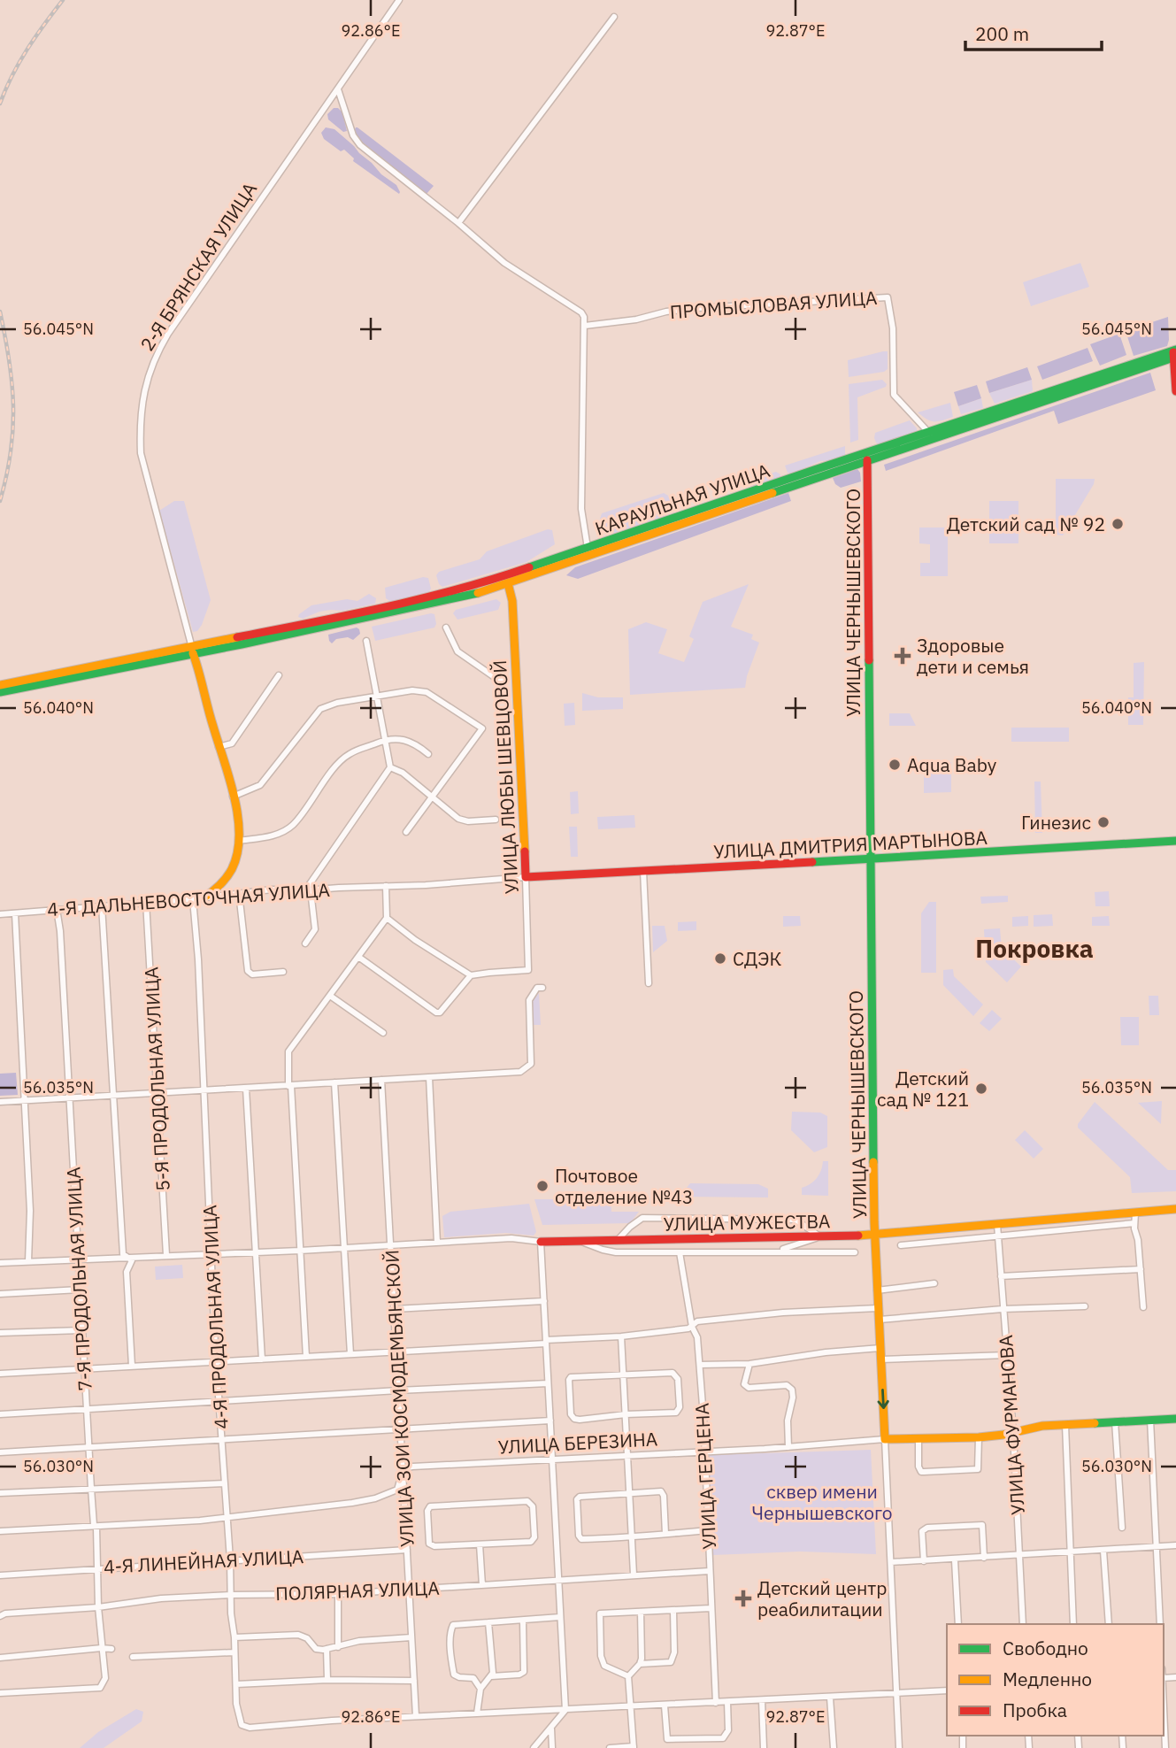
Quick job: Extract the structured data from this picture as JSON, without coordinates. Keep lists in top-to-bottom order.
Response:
{
  "streets": {
    "main road": [
      "КАРАУЛЬНАЯ УЛИЦА",
      "УЛИЦА ЧЕРНЫШЕВСКОГО",
      "УЛИЦА ЛЮБЫ ШЕВЦОВОЙ",
      "УЛИЦА ДМИТРИЯ МАРТЫНОВА",
      "УЛИЦА МУЖЕСТВА",
      "УЛИЦА БЕРЕЗИНА"
    ],
    "street": [
      "2-Я БРЯНСКАЯ УЛИЦА",
      "ПРОМЫСЛОВАЯ УЛИЦА",
      "4-Я ДАЛЬНЕВОСТОЧНАЯ УЛИЦА",
      "5-Я ПРОДОЛЬНАЯ УЛИЦА",
      "7-Я ПРОДОЛЬНАЯ УЛИЦА",
      "4-Я ПРОДОЛЬНАЯ УЛИЦА",
      "УЛИЦА ЗОИ КОСМОДЕМЬЯНСКОЙ",
      "УЛИЦА ФУРМАНОВА",
      "УЛИЦА ГЕРЦЕНА",
      "4-Я ЛИНЕЙНАЯ УЛИЦА",
      "ПОЛЯРНАЯ УЛИЦА"
    ]
  },
  "crossings": [
    ["2-Я БРЯНСКАЯ УЛИЦА", "КАРАУЛЬНАЯ УЛИЦА"],
    ["ПРОМЫСЛОВАЯ УЛИЦА", "КАРАУЛЬНАЯ УЛИЦА"],
    ["КАРАУЛЬНАЯ УЛИЦА", "УЛИЦА ЧЕРНЫШЕВСКОГО"],
    ["КАРАУЛЬНАЯ УЛИЦА", "УЛИЦА ЛЮБЫ ШЕВЦОВОЙ"],
    ["УЛИЦА ЧЕРНЫШЕВСКОГО", "УЛИЦА ДМИТРИЯ МАРТЫНОВА"],
    ["УЛИЦА ЧЕРНЫШЕВСКОГО", "УЛИЦА МУЖЕСТВА"],
    ["УЛИЦА ЧЕРНЫШЕВСКОГО", "УЛИЦА БЕРЕЗИНА"],
    ["УЛИЦА ЛЮБЫ ШЕВЦОВОЙ", "УЛИЦА ДМИТРИЯ МАРТЫНОВА"],
    ["УЛИЦА ЛЮБЫ ШЕВЦОВОЙ", "4-Я ДАЛЬНЕВОСТОЧНАЯ УЛИЦА"],
    ["УЛИЦА ДМИТРИЯ МАРТЫНОВА", "4-Я ДАЛЬНЕВОСТОЧНАЯ УЛИЦА"],
    ["4-Я ДАЛЬНЕВОСТОЧНАЯ УЛИЦА", "5-Я ПРОДОЛЬНАЯ УЛИЦА"],
    ["4-Я ДАЛЬНЕВОСТОЧНАЯ УЛИЦА", "7-Я ПРОДОЛЬНАЯ УЛИЦА"],
    ["4-Я ДАЛЬНЕВОСТОЧНАЯ УЛИЦА", "4-Я ПРОДОЛЬНАЯ УЛИЦА"],
    ["УЛИЦА МУЖЕСТВА", "УЛИЦА ФУРМАНОВА"],
    ["7-Я ПРОДОЛЬНАЯ УЛИЦА", "4-Я ЛИНЕЙНАЯ УЛИЦА"],
    ["7-Я ПРОДОЛЬНАЯ УЛИЦА", "ПОЛЯРНАЯ УЛИЦА"],
    ["4-Я ПРОДОЛЬНАЯ УЛИЦА", "УЛИЦА ЗОИ КОСМОДЕМЬЯНСКОЙ"],
    ["4-Я ПРОДОЛЬНАЯ УЛИЦА", "4-Я ЛИНЕЙНАЯ УЛИЦА"],
    ["4-Я ПРОДОЛЬНАЯ УЛИЦА", "ПОЛЯРНАЯ УЛИЦА"],
    ["УЛИЦА ЗОИ КОСМОДЕМЬЯНСКОЙ", "УЛИЦА БЕРЕЗИНА"],
    ["УЛИЦА ЗОИ КОСМОДЕМЬЯНСКОЙ", "4-Я ЛИНЕЙНАЯ УЛИЦА"],
    ["УЛИЦА ЗОИ КОСМОДЕМЬЯНСКОЙ", "ПОЛЯРНАЯ УЛИЦА"],
    ["УЛИЦА ФУРМАНОВА", "УЛИЦА БЕРЕЗИНА"],
    ["УЛИЦА БЕРЕЗИНА", "УЛИЦА ГЕРЦЕНА"],
    ["УЛИЦА ГЕРЦЕНА", "ПОЛЯРНАЯ УЛИЦА"]
  ],
  "districts": ["Покровка"],
  "parks": ["сквер имени Чернышевского"],
  "places": {
    "other": [
      "Детский сад № 92",
      "Aqua Baby",
      "Гинезис",
      "СДЭК",
      "Детский сад № 121",
      "Почтовое отделение №43"
    ],
    "health": ["Здоровые дети и семья", "Детский центр реабилитации"]
  },
  "legend": ["Свободно", "Медленно", "Пробка"],
  "scale_bar": "200 m",
  "coordinates": [
    "92.86°E",
    "92.87°E",
    "56.045°N",
    "56.040°N",
    "56.035°N",
    "56.030°N"
  ]
}
